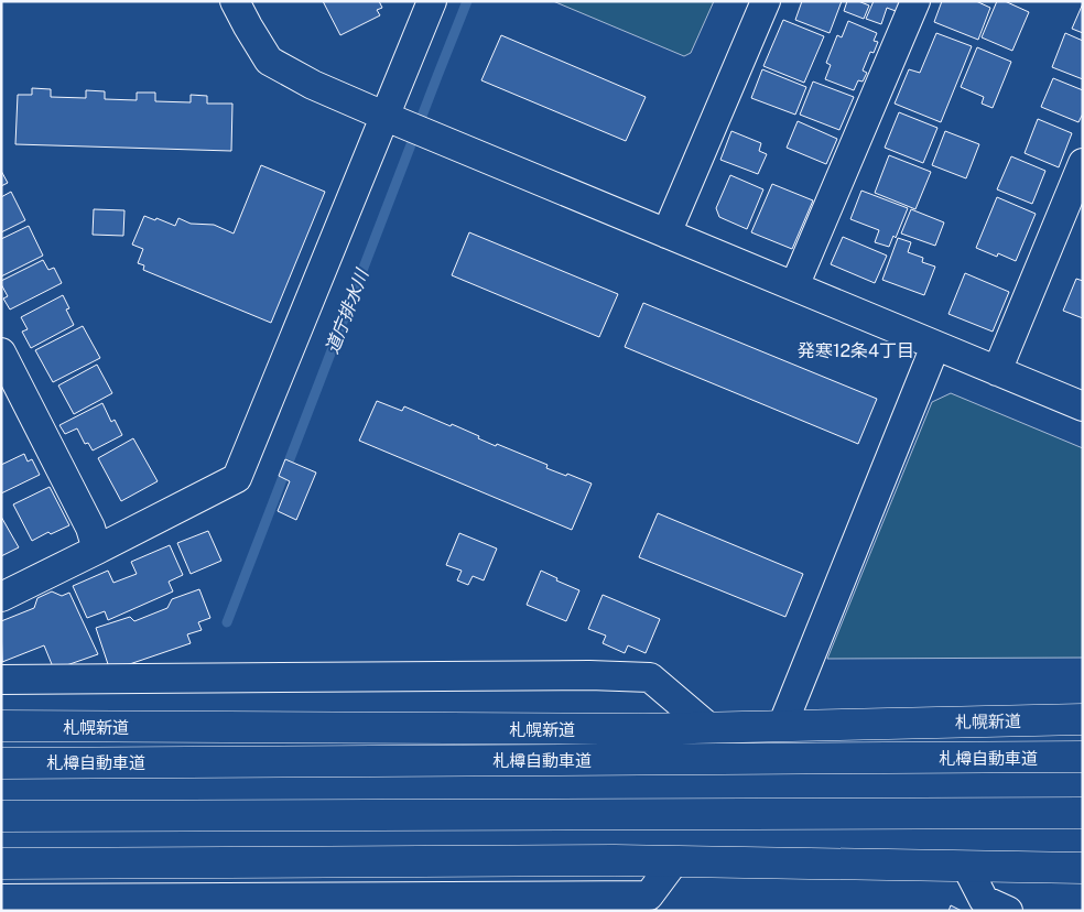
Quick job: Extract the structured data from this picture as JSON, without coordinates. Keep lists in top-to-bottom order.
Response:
{
  "streets": {
    "highway": ["札幌新道", "札樽自動車道"]
  },
  "districts": ["発寒12条4丁目"],
  "water": ["道庁排水川"]
}
